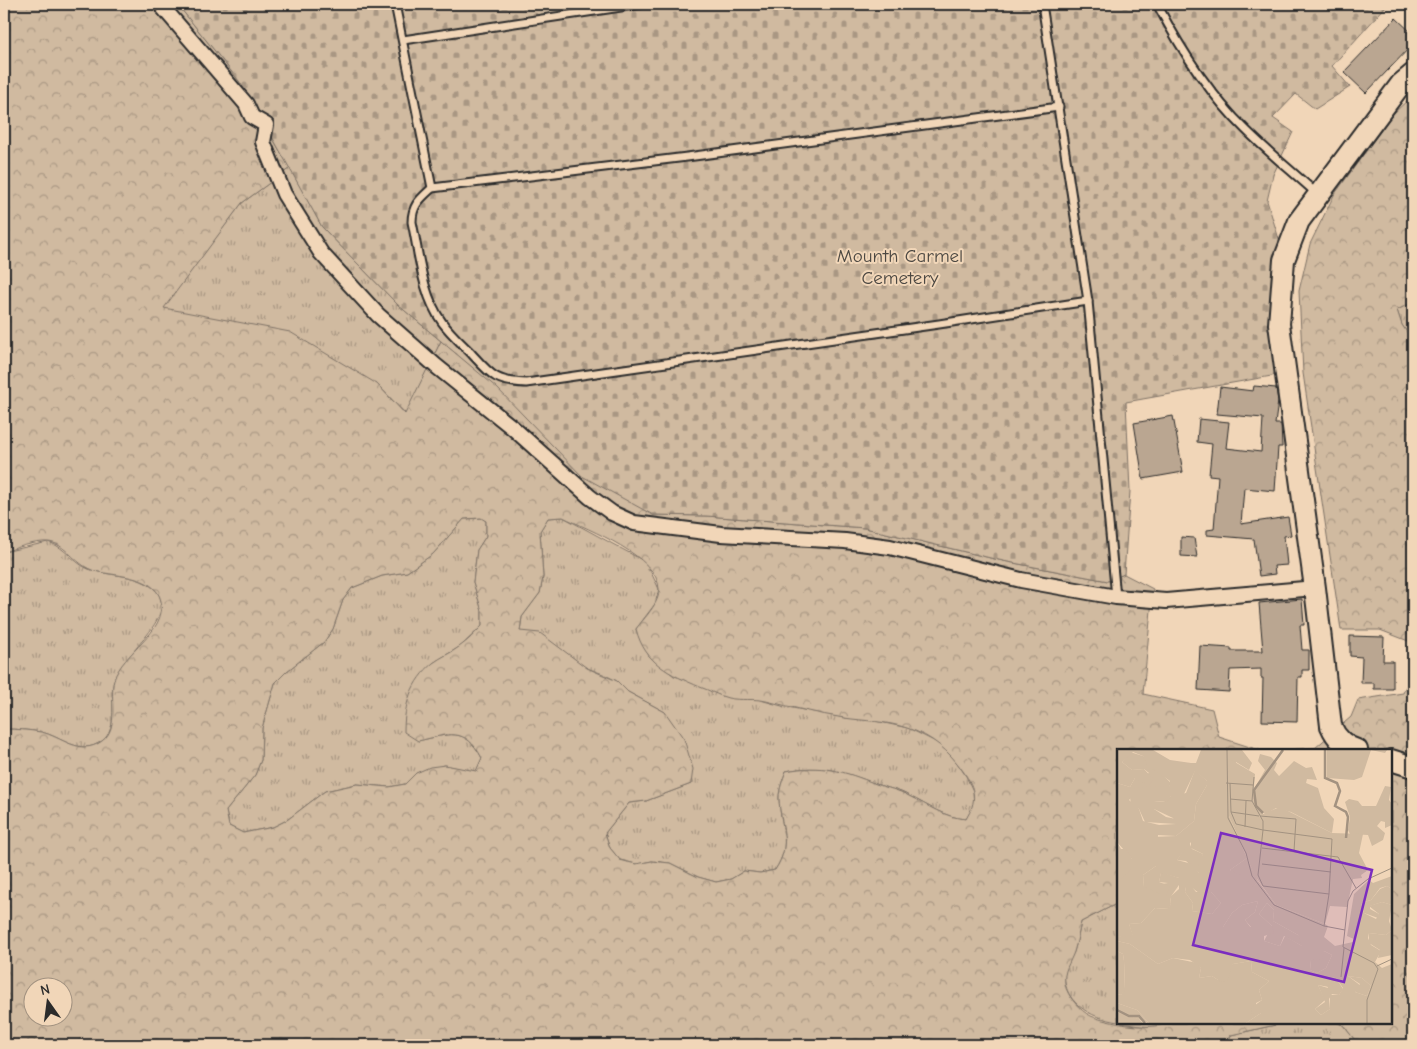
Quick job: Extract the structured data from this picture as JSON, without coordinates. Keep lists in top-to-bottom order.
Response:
{
  "parks": ["Mounth Carmel Cemetery"],
  "north": "top"
}
